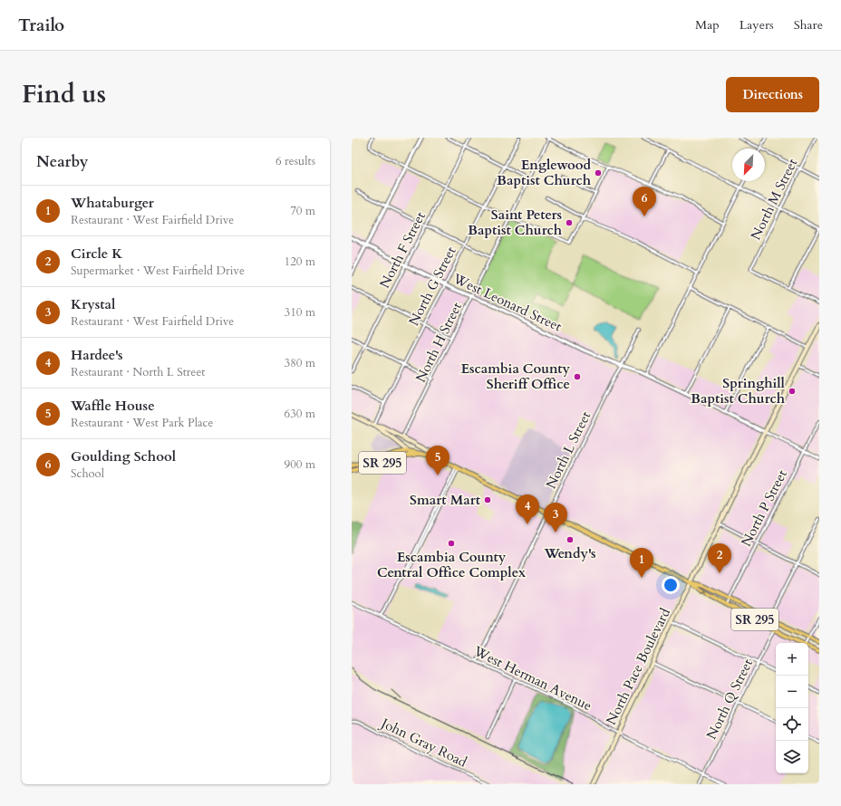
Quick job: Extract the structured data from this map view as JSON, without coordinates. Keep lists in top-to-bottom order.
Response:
{
  "streets": {
    "main road": ["SR 295", "North Pace Boulevard"],
    "street": [
      "North M Street",
      "North F Street",
      "North G Street",
      "West Leonard Street",
      "North H Street",
      "North L Street",
      "North P Street",
      "West Herman Avenue",
      "North Q Street",
      "John Gray Road"
    ]
  },
  "crossings": [
    ["North F Street", "West Leonard Street"],
    ["North G Street", "West Leonard Street"],
    ["West Leonard Street", "North H Street"],
    ["West Leonard Street", "North L Street"],
    ["West Leonard Street", "North Pace Boulevard"],
    ["North L Street", "SR 295"],
    ["North L Street", "West Herman Avenue"],
    ["SR 295", "North P Street"],
    ["SR 295", "North Pace Boulevard"],
    ["SR 295", "North Q Street"],
    ["North Pace Boulevard", "West Herman Avenue"],
    ["West Herman Avenue", "North Q Street"]
  ],
  "places": [
    "Englewood Baptist Church",
    "Saint Peters Baptist Church",
    "Escambia County Sheriff Office",
    "Springhill Baptist Church",
    "Smart Mart",
    "Wendy's",
    "Escambia County Central Office Complex"
  ],
  "north": "bottom left",
  "page": {
    "header": "Trailo",
    "nav": ["Map", "Layers", "Share"],
    "title": "Find us",
    "buttons": "Directions",
    "heading": ["Nearby", "6 results"],
    "list": [
      {
        "mark": "1",
        "name": "Whataburger",
        "note": "Restaurant · West Fairfield Drive",
        "value": "70 m"
      },
      {
        "mark": "2",
        "name": "Circle K",
        "note": "Supermarket · West Fairfield Drive",
        "value": "120 m"
      },
      {
        "mark": "3",
        "name": "Krystal",
        "note": "Restaurant · West Fairfield Drive",
        "value": "310 m"
      },
      {
        "mark": "4",
        "name": "Hardee's",
        "note": "Restaurant · North L Street",
        "value": "380 m"
      },
      {
        "mark": "5",
        "name": "Waffle House",
        "note": "Restaurant · West Park Place",
        "value": "630 m"
      },
      {
        "mark": "6",
        "name": "Goulding School",
        "note": "School",
        "value": "900 m"
      }
    ],
    "pins": [
      "6",
      "5",
      "4",
      "3",
      "2",
      "1"
    ],
    "map_buttons": ["+", "−"]
  }
}
